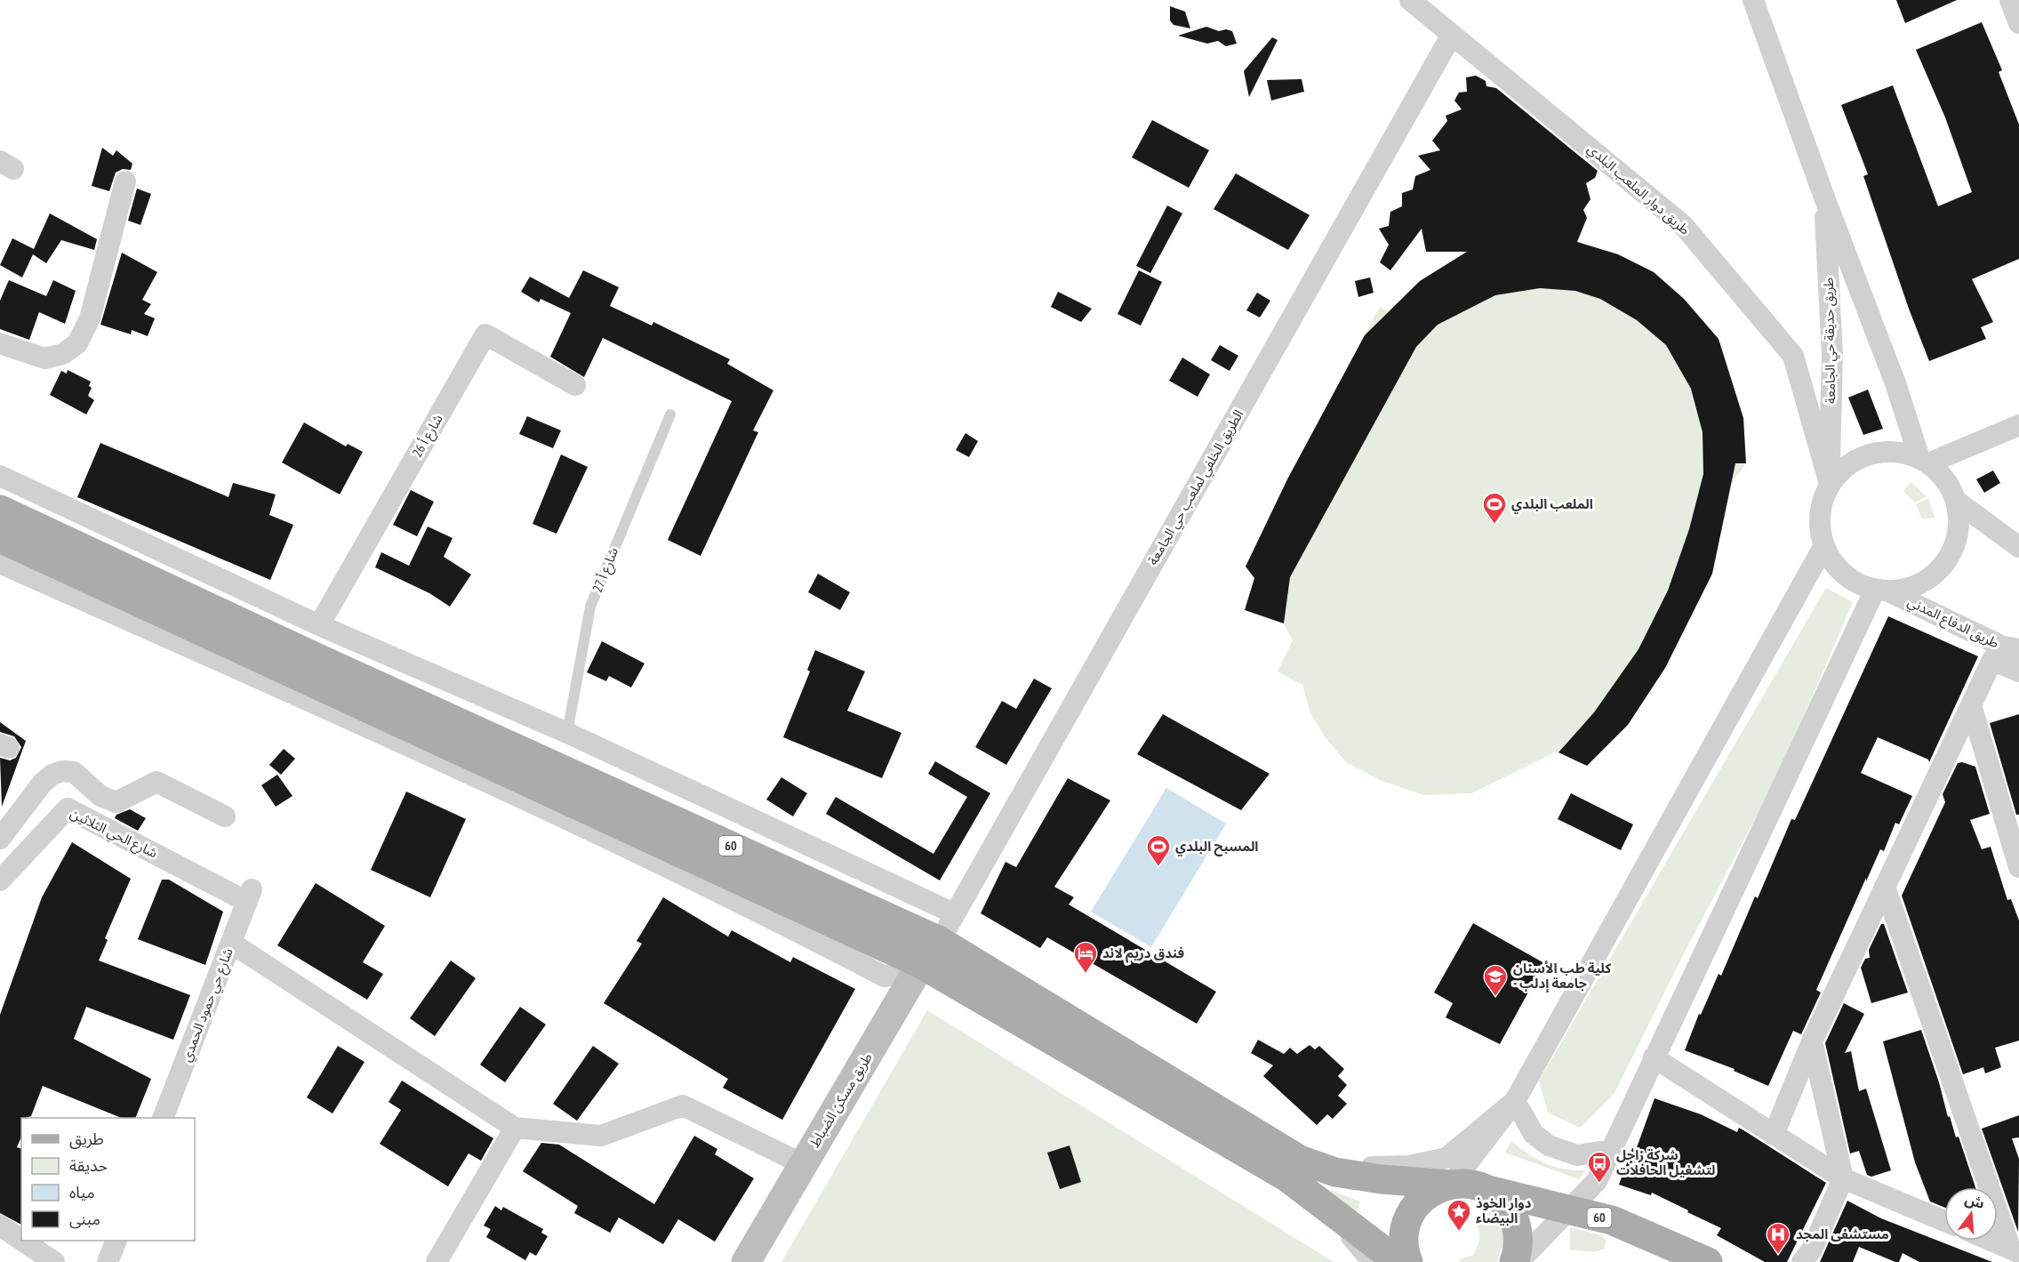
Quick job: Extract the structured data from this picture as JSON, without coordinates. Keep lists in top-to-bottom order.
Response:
{
  "streets": {
    "main road": ["60"],
    "street": [
      "طريق دوار الملعب البلدي",
      "طريق حديقة حي الجامعة",
      "شارع أ 26",
      "الطريق الخلفي لملعب حي الجامعة",
      "طريق الدفاع المدني",
      "شارع الحي الثلاثين",
      "شارع حي حمود الحمدي",
      "طريق مسكن الضباط"
    ],
    "lane": ["شارع أ 27"]
  },
  "crossings": [
    ["طريق دوار الملعب البلدي", "طريق حديقة حي الجامعة"],
    ["طريق دوار الملعب البلدي", "الطريق الخلفي لملعب حي الجامعة"],
    ["طريق دوار الملعب البلدي", "طريق الدفاع المدني"],
    ["طريق حديقة حي الجامعة", "طريق الدفاع المدني"],
    ["الطريق الخلفي لملعب حي الجامعة", "60"],
    ["الطريق الخلفي لملعب حي الجامعة", "طريق مسكن الضباط"],
    ["شارع الحي الثلاثين", "شارع حي حمود الحمدي"],
    ["60", "طريق مسكن الضباط"]
  ],
  "places": {
    "sports": ["الملعب البلدي", "المسبح البلدي"],
    "hotel": ["فندق دريم لاند"],
    "school or university": ["كلية طب الأسنان - جامعة إدلب"],
    "bus stop": ["شركة زاجل لتشغيل الحافلات"],
    "place": ["دوار الخوذ البيضاء"],
    "hospital": ["مستشفى المجد"]
  },
  "legend": [
    "طريق",
    "حديقة",
    "مياه",
    "مبنى"
  ],
  "north": "top"
}
